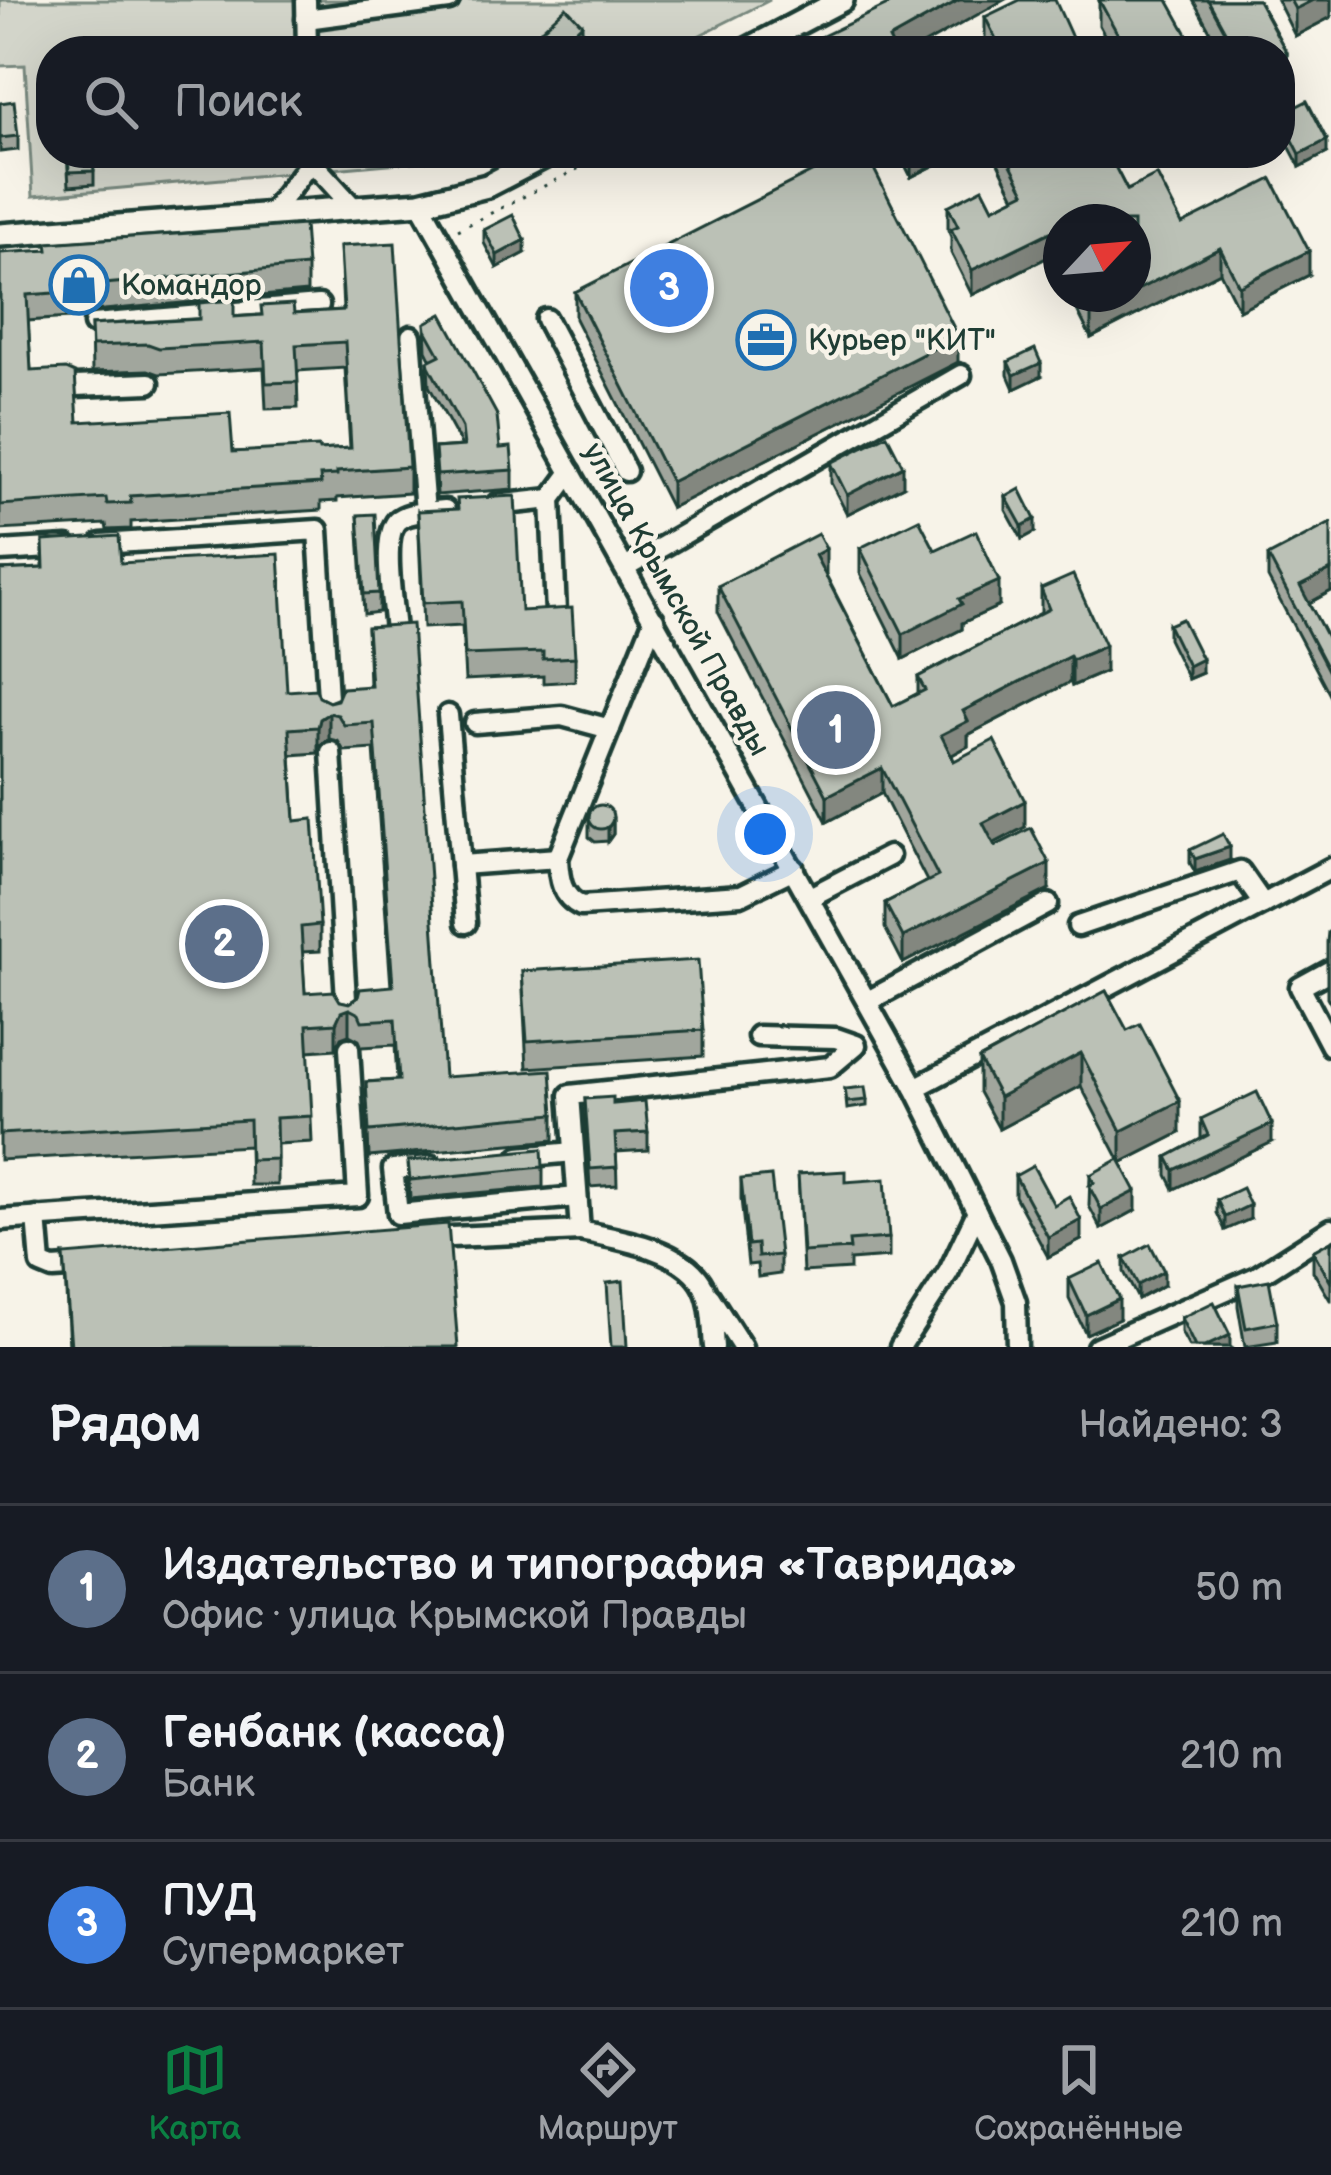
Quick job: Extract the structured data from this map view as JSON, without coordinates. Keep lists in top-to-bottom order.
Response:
{
  "streets": {
    "street": ["улица Крымской Правды"]
  },
  "places": {
    "shop": ["Командор"],
    "office": ["Курьер \"КИТ\""]
  },
  "north": "top right",
  "page": {
    "search": "Поиск",
    "pins": ["3", "1", "2"],
    "heading": ["Рядом", "Найдено: 3"],
    "list": [
      {
        "mark": "1",
        "name": "Издательство и типография «Таврида»",
        "note": "Офис · улица Крымской Правды",
        "value": "50 m"
      },
      {
        "mark": "2",
        "name": "Генбанк (касса)",
        "note": "Банк",
        "value": "210 m"
      },
      {
        "mark": "3",
        "name": "ПУД",
        "note": "Супермаркет",
        "value": "210 m"
      }
    ],
    "nav": ["Карта", "Маршрут", "Сохранённые"]
  }
}
